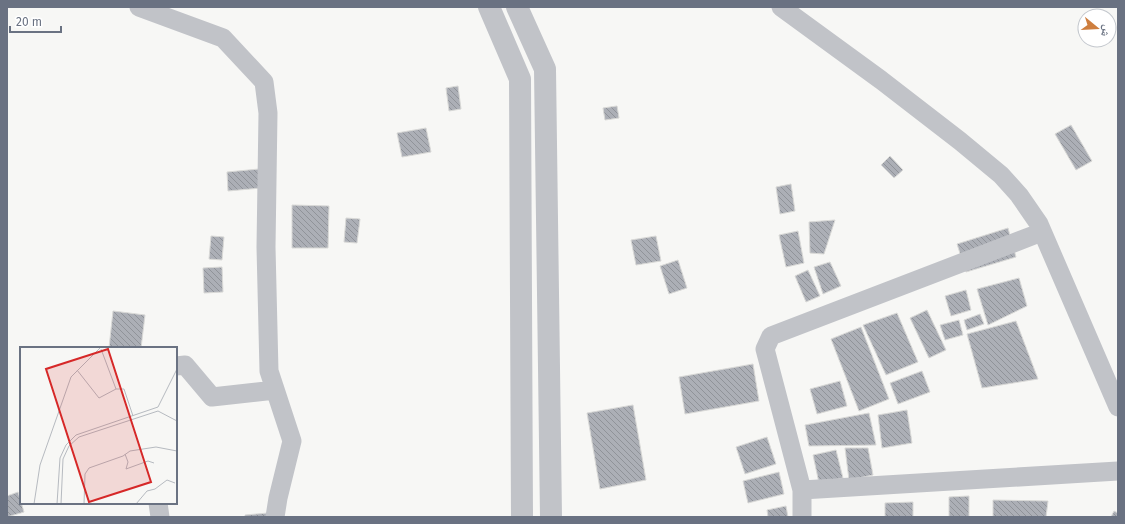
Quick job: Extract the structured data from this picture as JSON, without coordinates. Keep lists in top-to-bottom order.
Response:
{
  "scale_bar": "20 m",
  "north": "right"
}
